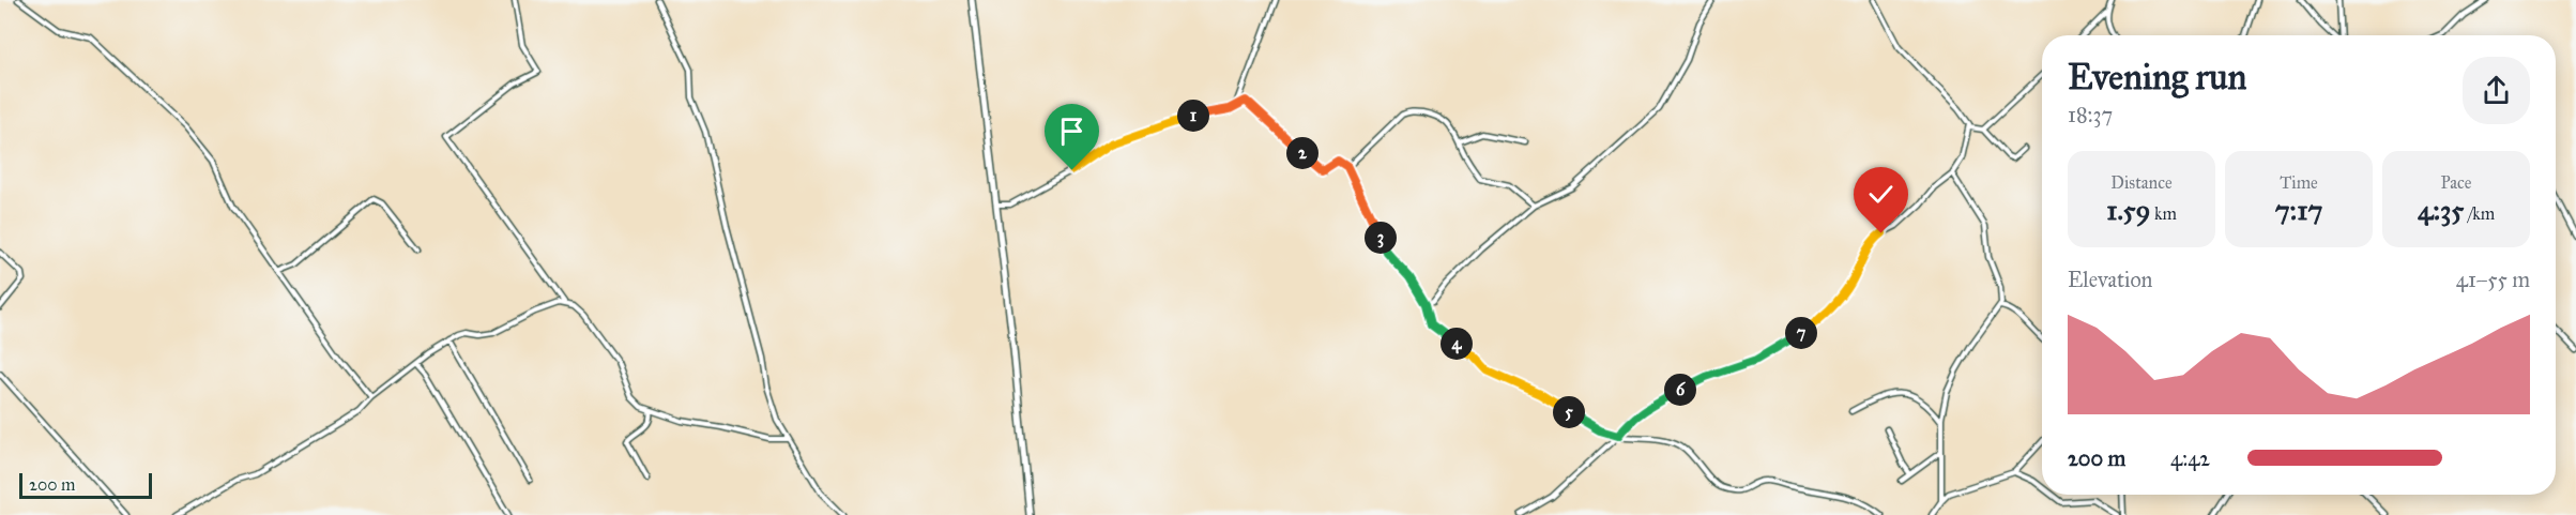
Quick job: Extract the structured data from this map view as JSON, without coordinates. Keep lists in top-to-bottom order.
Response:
{
  "scale_bar": "200 m",
  "page": {
    "heading": ["Evening run", "18:37"],
    "pins": [
      "1",
      "2",
      "3",
      "7",
      "4",
      "6",
      "5"
    ],
    "stats": [
      ["Distance", "1.59 km"],
      ["Time", "7:17"],
      ["Pace", "4:35 /km"]
    ],
    "chart": ["Elevation", "41–55 m"],
    "list": [
      {
        "name": "200 m",
        "note": "4:42"
      }
    ],
    "scale": "200 m"
  }
}
